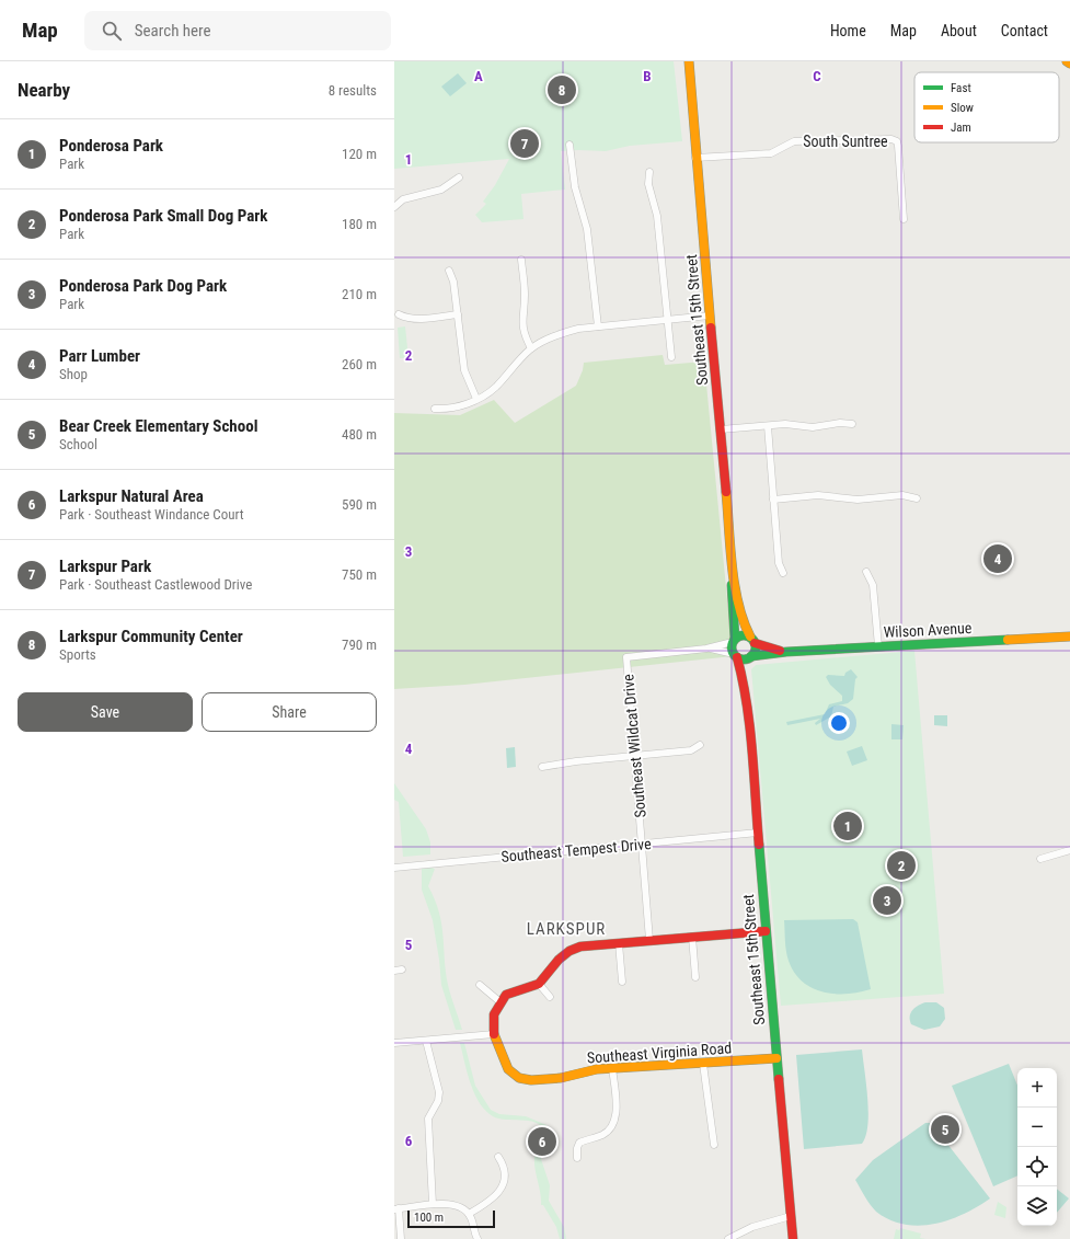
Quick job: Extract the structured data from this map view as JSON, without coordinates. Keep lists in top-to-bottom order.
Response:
{
  "streets": {
    "main road": ["Southeast 15th Street", "Wilson Avenue", "Southeast Virginia Road"],
    "street": ["South Suntree", "Southeast Wildcat Drive", "Southeast Tempest Drive"]
  },
  "crossings": [
    ["South Suntree", "Southeast 15th Street"],
    ["Southeast 15th Street", "Wilson Avenue"],
    ["Southeast 15th Street", "Southeast Tempest Drive"],
    ["Southeast 15th Street", "Southeast Virginia Road"],
    ["Southeast Wildcat Drive", "Southeast Tempest Drive"]
  ],
  "districts": ["LARKSPUR"],
  "legend": ["Fast", "Slow", "Jam"],
  "scale_bar": "100 m",
  "page": {
    "header": "Map",
    "search": "Search here",
    "nav": [
      "Home",
      "Map",
      "About",
      "Contact"
    ],
    "heading": ["Nearby", "8 results"],
    "pins": [
      "8",
      "7",
      "4",
      "1",
      "2",
      "3",
      "5",
      "6"
    ],
    "list": [
      {
        "mark": "1",
        "name": "Ponderosa Park",
        "note": "Park",
        "value": "120 m"
      },
      {
        "mark": "2",
        "name": "Ponderosa Park Small Dog Park",
        "note": "Park",
        "value": "180 m"
      },
      {
        "mark": "3",
        "name": "Ponderosa Park Dog Park",
        "note": "Park",
        "value": "210 m"
      },
      {
        "mark": "4",
        "name": "Parr Lumber",
        "note": "Shop",
        "value": "260 m"
      },
      {
        "mark": "5",
        "name": "Bear Creek Elementary School",
        "note": "School",
        "value": "480 m"
      },
      {
        "mark": "6",
        "name": "Larkspur Natural Area",
        "note": "Park · Southeast Windance Court",
        "value": "590 m"
      },
      {
        "mark": "7",
        "name": "Larkspur Park",
        "note": "Park · Southeast Castlewood Drive",
        "value": "750 m"
      },
      {
        "mark": "8",
        "name": "Larkspur Community Center",
        "note": "Sports",
        "value": "790 m"
      }
    ],
    "buttons": ["Save", "Share"],
    "map_buttons": ["+", "−"],
    "scale": "100 m"
  },
  "grid": {
    "columns": ["A", "B", "C"],
    "rows": [
      "1",
      "2",
      "3",
      "4",
      "5",
      "6"
    ]
  }
}
